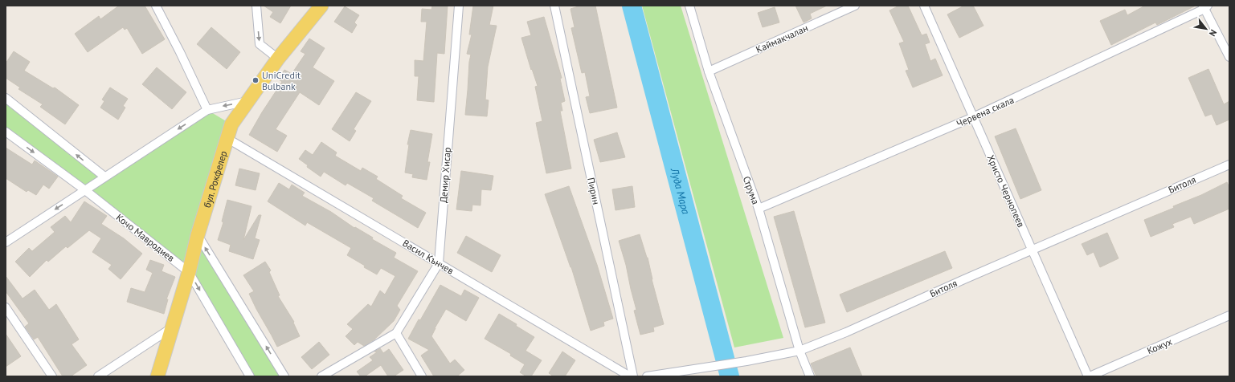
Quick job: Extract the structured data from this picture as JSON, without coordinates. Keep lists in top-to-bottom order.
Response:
{
  "streets": {
    "main road": ["бул. Рокфелер"],
    "street": [
      "Каймакчалан",
      "Червена скала",
      "Демир Хисар",
      "Битоля",
      "Струма",
      "Пирин",
      "Христо Чернопеев",
      "Кочо Мавродиев",
      "Васил Кънчев",
      "Кожух"
    ]
  },
  "crossings": [
    ["Каймакчалан", "Струма"],
    ["Червена скала", "Струма"],
    ["Червена скала", "Христо Чернопеев"],
    ["Демир Хисар", "Васил Кънчев"],
    ["бул. Рокфелер", "Кочо Мавродиев"],
    ["бул. Рокфелер", "Васил Кънчев"],
    ["Битоля", "Струма"],
    ["Битоля", "Христо Чернопеев"],
    ["Христо Чернопеев", "Кожух"]
  ],
  "water": ["Луда Мара"],
  "places": ["UniCredit Bulbank"],
  "north": "bottom right"
}
